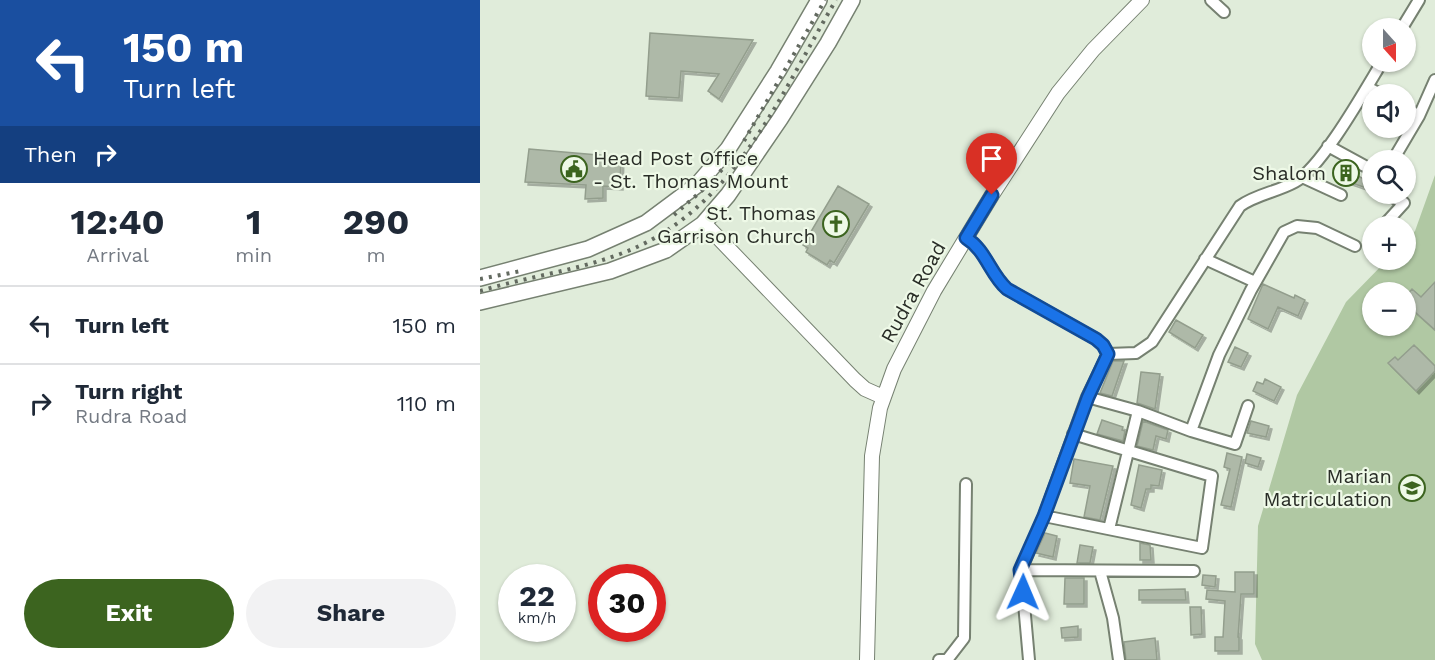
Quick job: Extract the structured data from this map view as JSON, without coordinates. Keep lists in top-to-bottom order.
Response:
{
  "streets": {
    "street": ["Rudra Road"]
  },
  "places": {
    "public building": ["Head Post Office - St. Thomas Mount"],
    "building": ["Shalom"],
    "church": ["St. Thomas Garrison Church"],
    "school or university": ["Marian Matriculation"]
  },
  "north": "bottom",
  "page": {
    "turn": ["150 m", "Turn left"],
    "map_buttons": ["+", "−"],
    "then": "Then",
    "eta": [
      "12:40",
      "Arrival",
      "1",
      "min",
      "290",
      "m"
    ],
    "list": [
      {
        "name": "Turn left",
        "value": "150 m"
      },
      {
        "name": "Turn right",
        "note": "Rudra Road",
        "value": "110 m"
      }
    ],
    "speed": "22 km/h",
    "limit": "30",
    "buttons": ["Exit", "Share"]
  }
}
